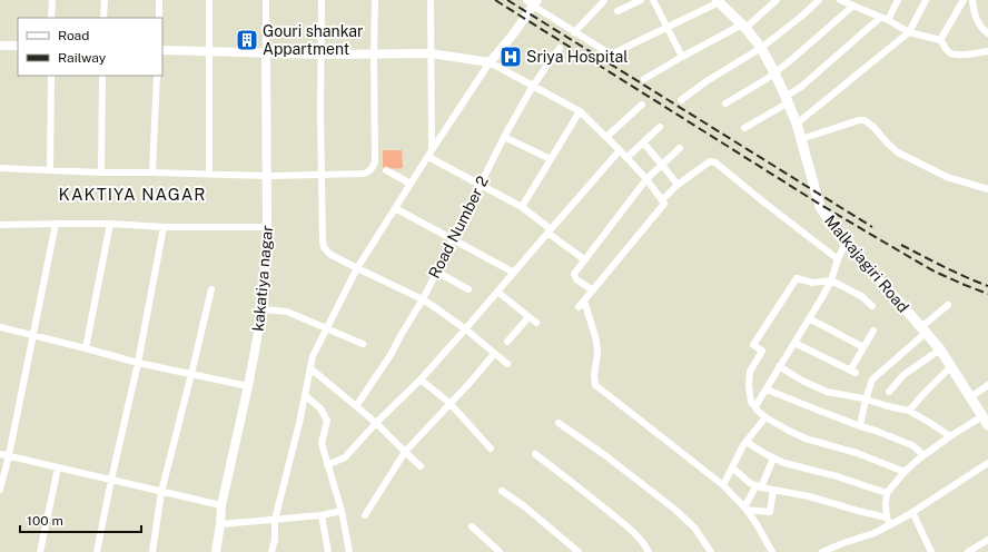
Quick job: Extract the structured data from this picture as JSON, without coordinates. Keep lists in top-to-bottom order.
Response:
{
  "streets": {
    "main road": ["Malkajagiri Road"],
    "street": ["Road Number 2", "kakatiya nagar"]
  },
  "districts": ["KAKTIYA NAGAR"],
  "places": {
    "building": ["Gouri shankar Appartment"],
    "hospital": ["Sriya Hospital"]
  },
  "legend": ["Road", "Railway"],
  "scale_bar": "100 m"
}
